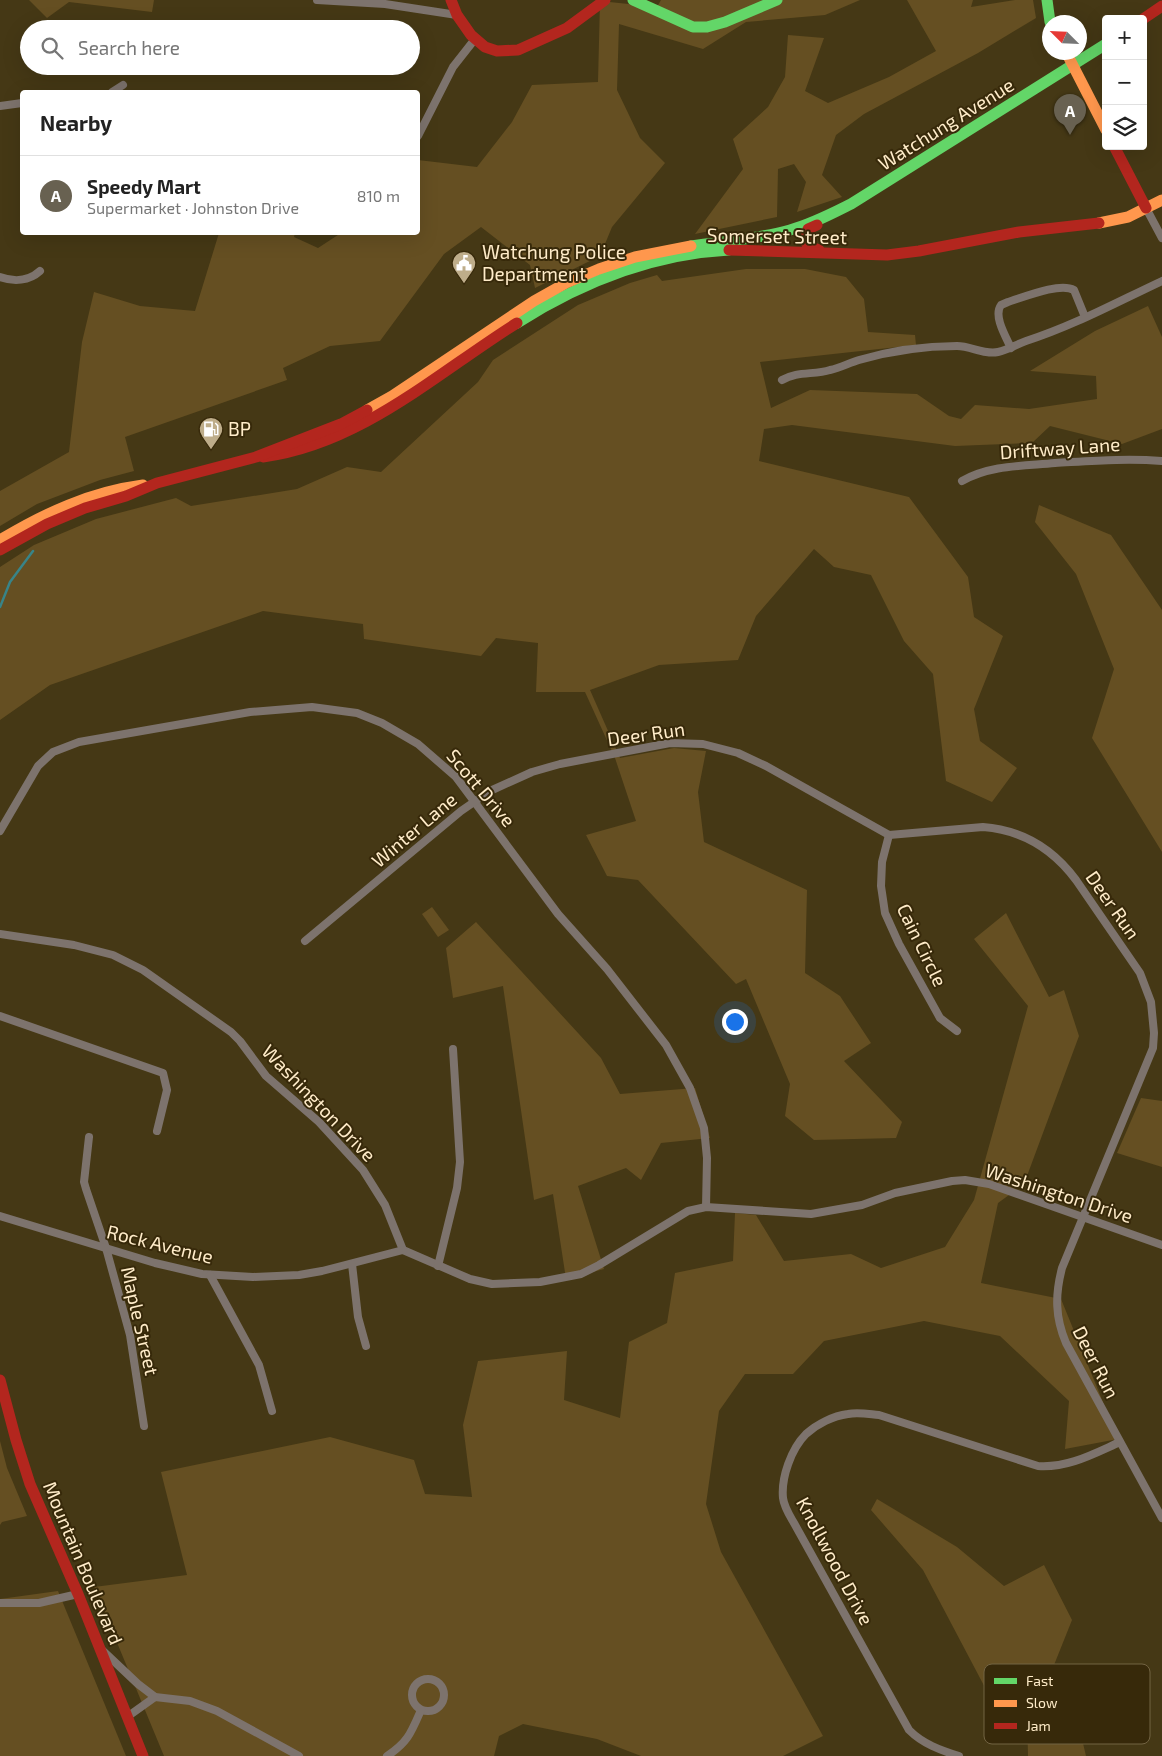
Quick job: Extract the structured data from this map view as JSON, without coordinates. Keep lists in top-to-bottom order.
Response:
{
  "streets": {
    "main road": ["Watchung Avenue", "Somerset Street", "Mountain Boulevard"],
    "street": [
      "Driftway Lane",
      "Deer Run",
      "Scott Drive",
      "Winter Lane",
      "Cain Circle",
      "Washington Drive",
      "Rock Avenue",
      "Maple Street",
      "Knollwood Drive"
    ]
  },
  "crossings": [
    ["Watchung Avenue", "Somerset Street"],
    ["Deer Run", "Winter Lane"],
    ["Deer Run", "Cain Circle"],
    ["Deer Run", "Washington Drive"],
    ["Deer Run", "Knollwood Drive"],
    ["Scott Drive", "Winter Lane"],
    ["Scott Drive", "Washington Drive"],
    ["Washington Drive", "Rock Avenue"],
    ["Rock Avenue", "Maple Street"]
  ],
  "places": {
    "public building": ["Watchung Police Department"],
    "fuel station": ["BP"]
  },
  "legend": ["Fast", "Slow", "Jam"],
  "north": "top left",
  "page": {
    "map_buttons": ["+", "−"],
    "search": "Search here",
    "heading": "Nearby",
    "pins": "A",
    "list": [
      {
        "mark": "A",
        "name": "Speedy Mart",
        "note": "Supermarket · Johnston Drive",
        "value": "810 m"
      }
    ]
  }
}
